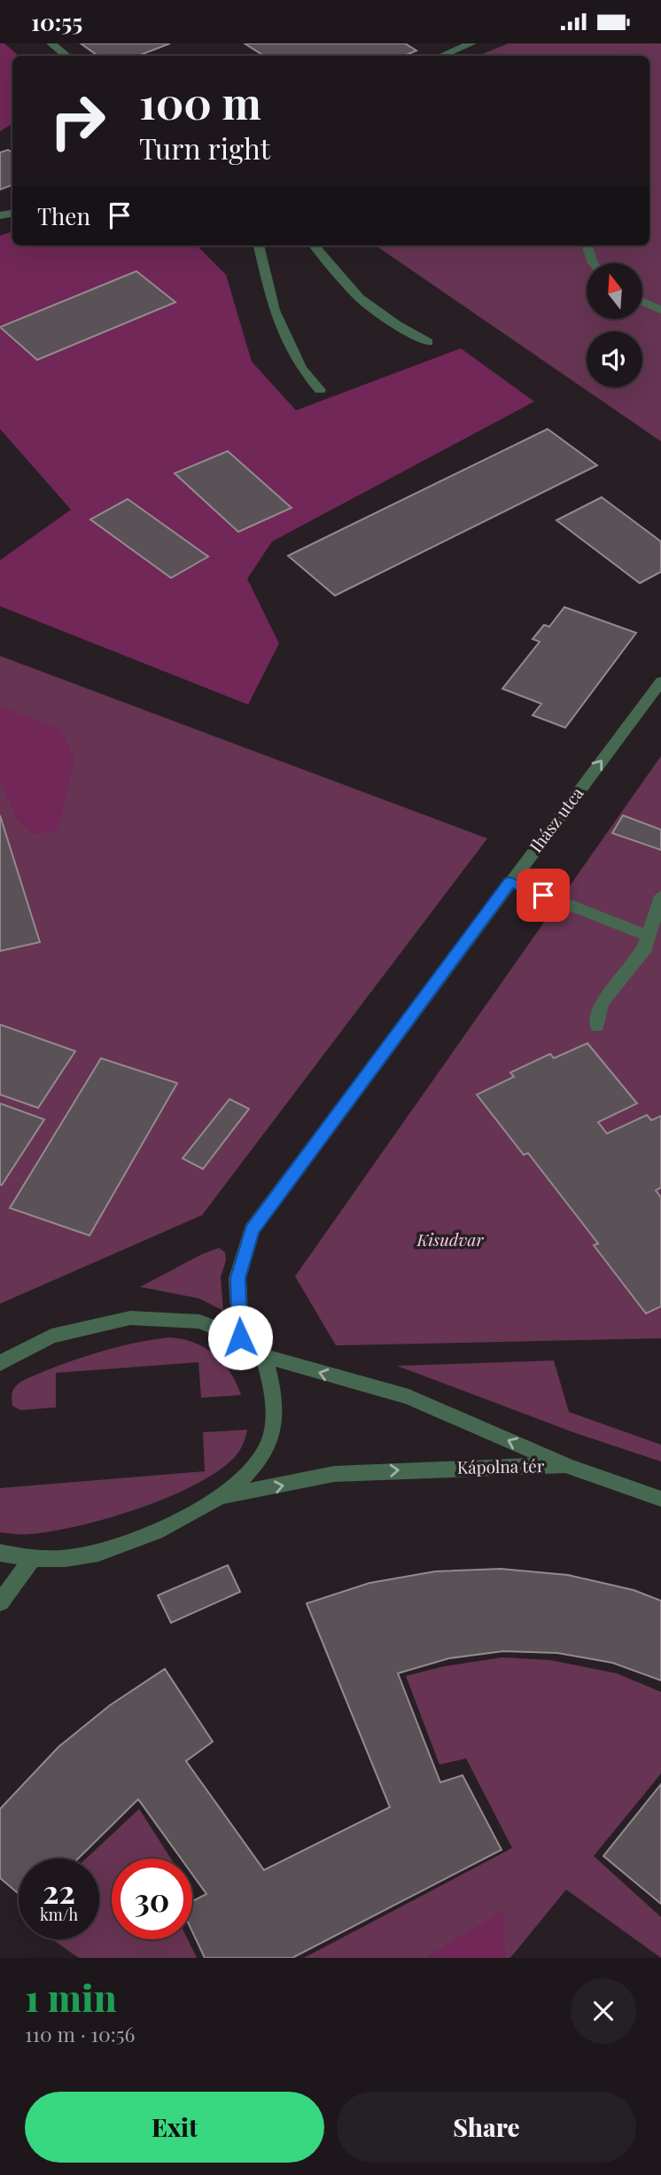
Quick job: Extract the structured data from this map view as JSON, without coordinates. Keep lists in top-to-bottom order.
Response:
{
  "streets": {
    "street": ["Ihász utca", "Kápolna tér"]
  },
  "crossings": [
    ["Ihász utca", "Kápolna tér"]
  ],
  "parks": ["Kisudvar"],
  "north": "top",
  "page": {
    "status": "10:55",
    "turn": ["100 m", "Turn right"],
    "then": "Then",
    "speed": "22 km/h",
    "limit": "30",
    "heading": ["1 min", "110 m · 10:56"],
    "buttons": ["Exit", "Share"]
  }
}
